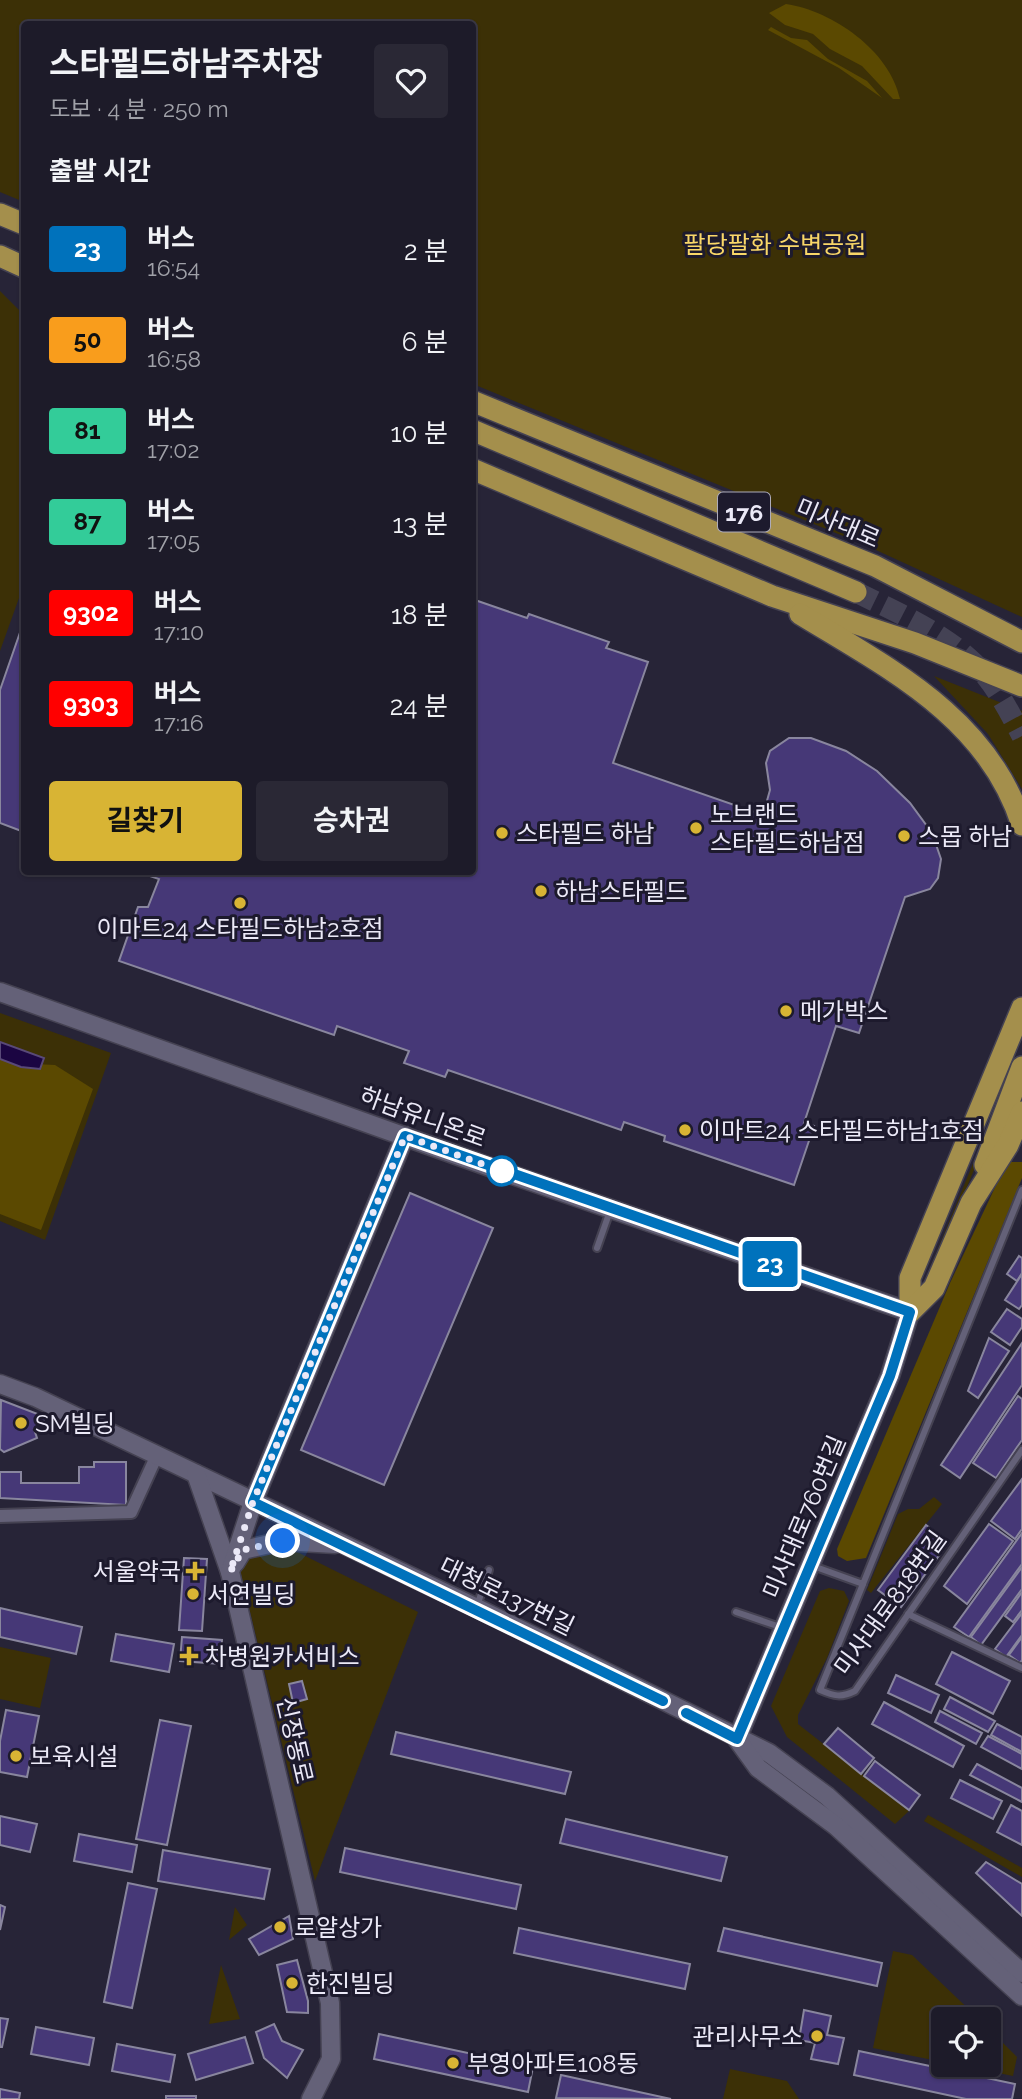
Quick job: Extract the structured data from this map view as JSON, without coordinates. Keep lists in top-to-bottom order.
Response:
{
  "streets": {
    "main road": [
      "176",
      "미사대로",
      "하남유니온로",
      "미사대로760번길",
      "대청로137번길",
      "신장동로"
    ],
    "lane": ["미사대로818번길"]
  },
  "crossings": [
    ["하남유니온로", "미사대로760번길"],
    ["미사대로760번길", "대청로137번길"],
    ["미사대로760번길", "미사대로818번길"]
  ],
  "parks": ["팔당팔화 수변공원"],
  "places": {
    "other": [
      "노브랜드 스타필드하남점",
      "스타필드 하남",
      "스몹 하남",
      "하남스타필드",
      "이마트24 스타필드하남2호점",
      "메가박스",
      "이마트24 스타필드하남1호점",
      "SM빌딩",
      "서연빌딩",
      "보육시설",
      "로얄상가",
      "한진빌딩",
      "관리사무소",
      "부영아파트108동"
    ],
    "health": ["서울약국", "차병원카서비스"]
  },
  "lines": ["bus line 23"],
  "page": {
    "on_map": "23",
    "heading": [
      ["스타필드하남주차장", "도보 · 4 분 · 250 m"],
      "출발 시간"
    ],
    "list": [
      {
        "mark": "23",
        "name": "버스",
        "note": "16:54",
        "value": "2 분"
      },
      {
        "mark": "50",
        "name": "버스",
        "note": "16:58",
        "value": "6 분"
      },
      {
        "mark": "81",
        "name": "버스",
        "note": "17:02",
        "value": "10 분"
      },
      {
        "mark": "87",
        "name": "버스",
        "note": "17:05",
        "value": "13 분"
      },
      {
        "mark": "9302",
        "name": "버스",
        "note": "17:10",
        "value": "18 분"
      },
      {
        "mark": "9303",
        "name": "버스",
        "note": "17:16",
        "value": "24 분"
      }
    ],
    "buttons": ["길찾기", "승차권"]
  }
}
